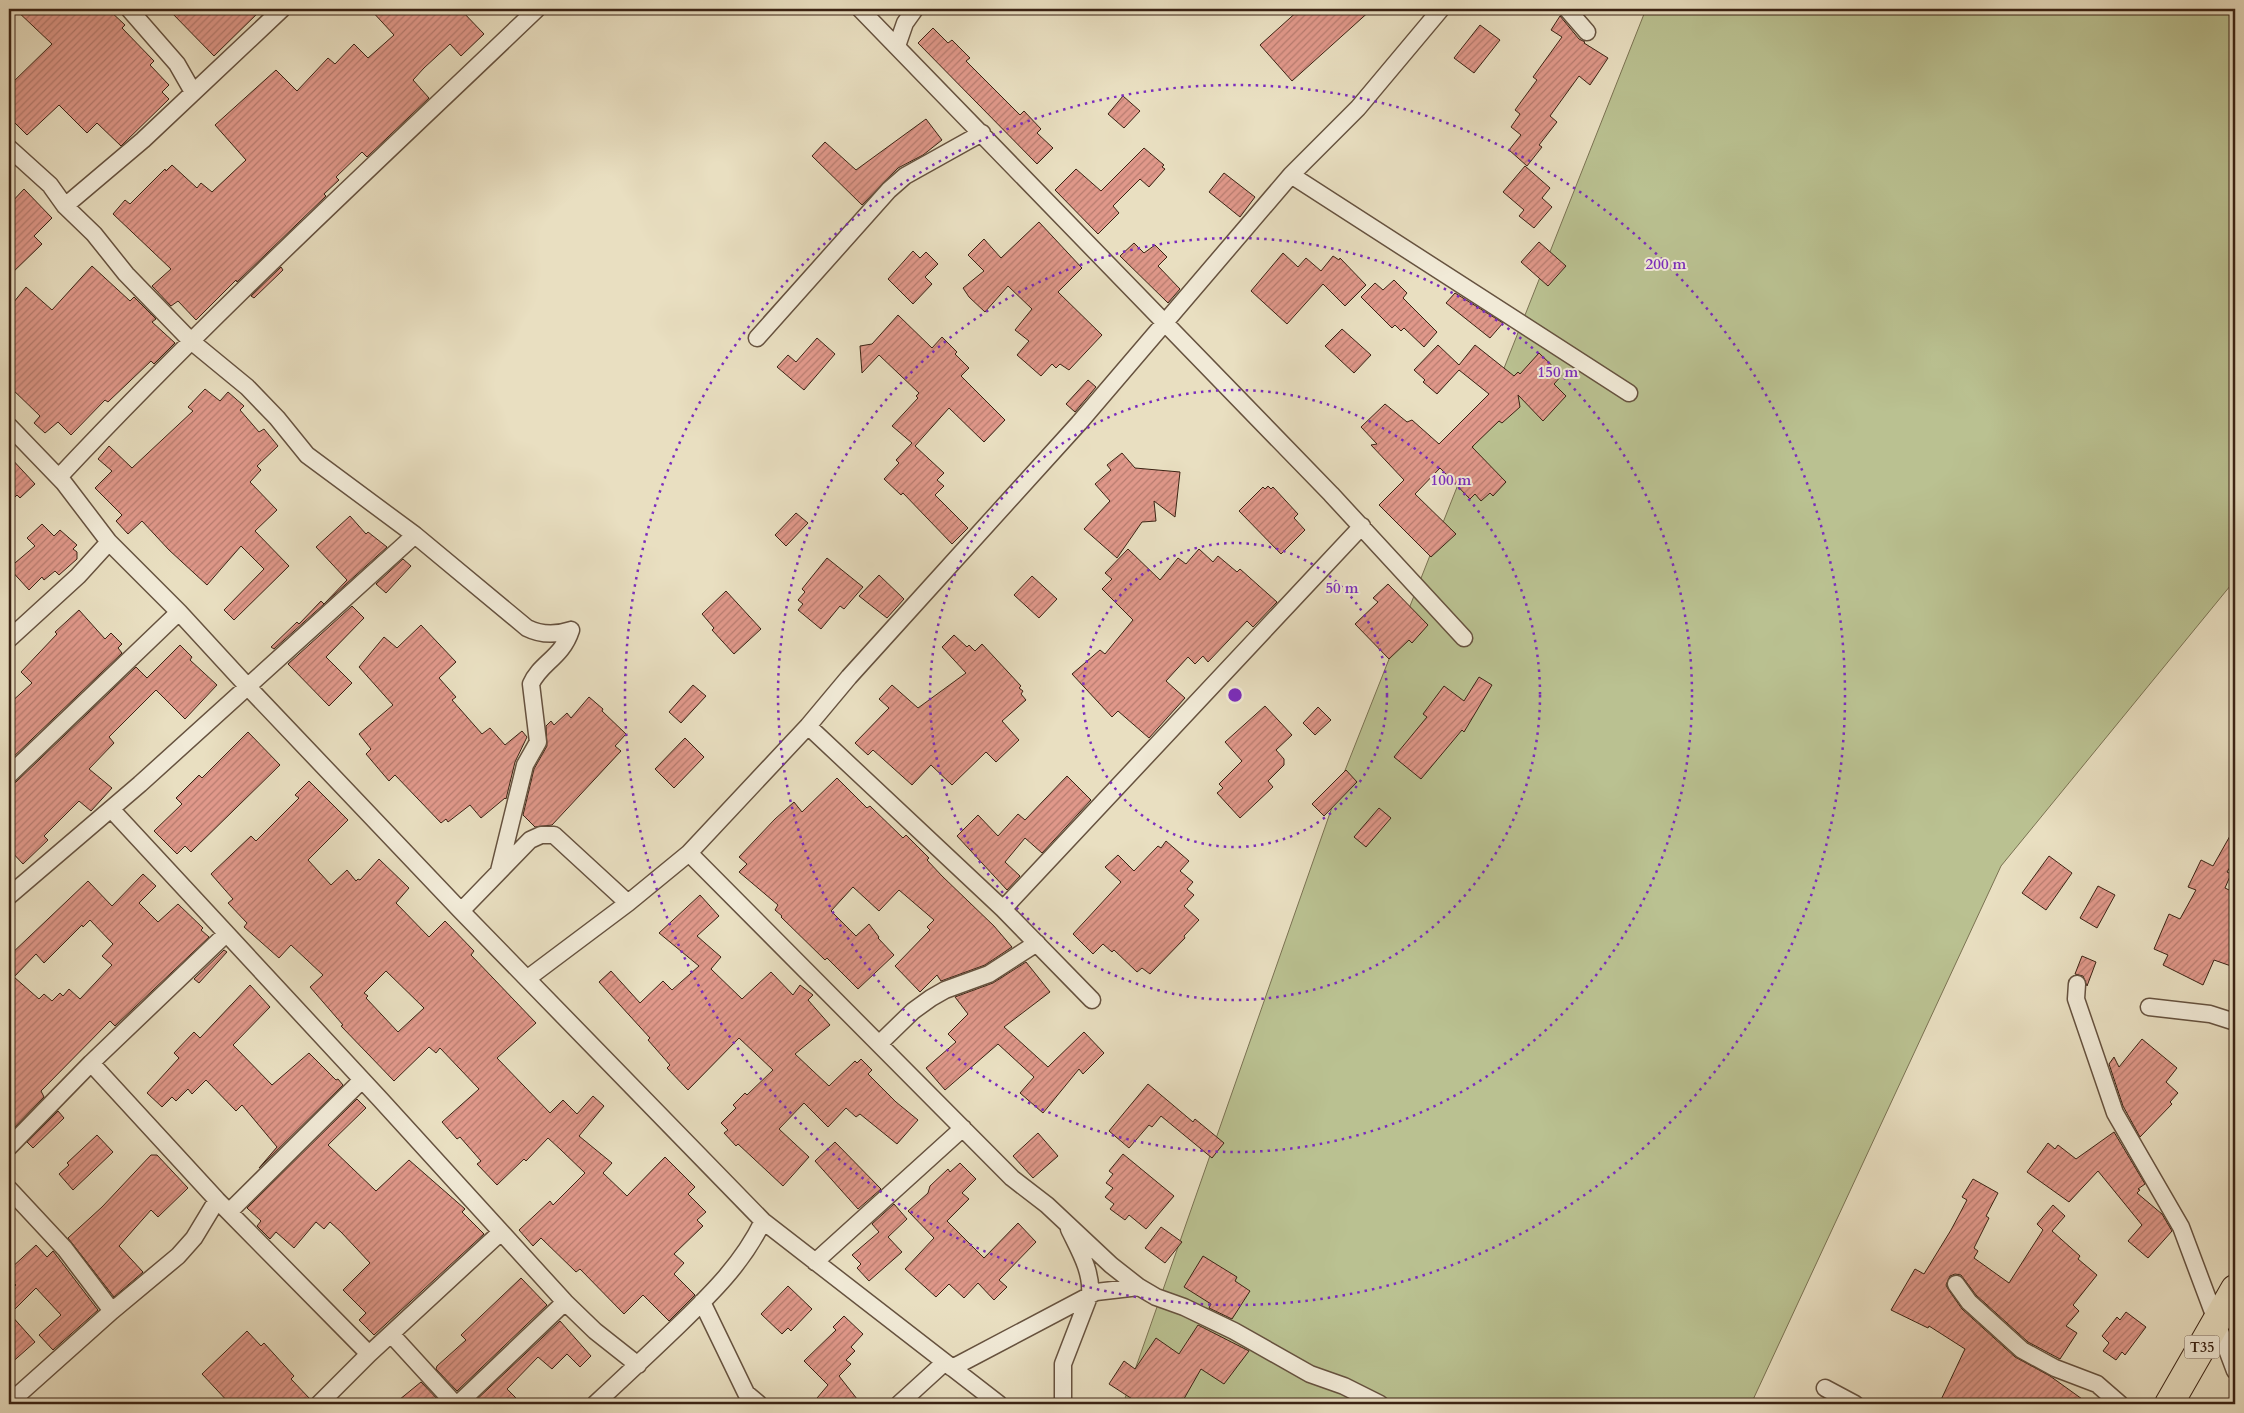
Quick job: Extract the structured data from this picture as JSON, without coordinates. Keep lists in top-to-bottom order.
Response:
{
  "streets": {
    "highway": ["T35"]
  },
  "rings": [
    "200 m",
    "150 m",
    "100 m",
    "50 m"
  ]
}
